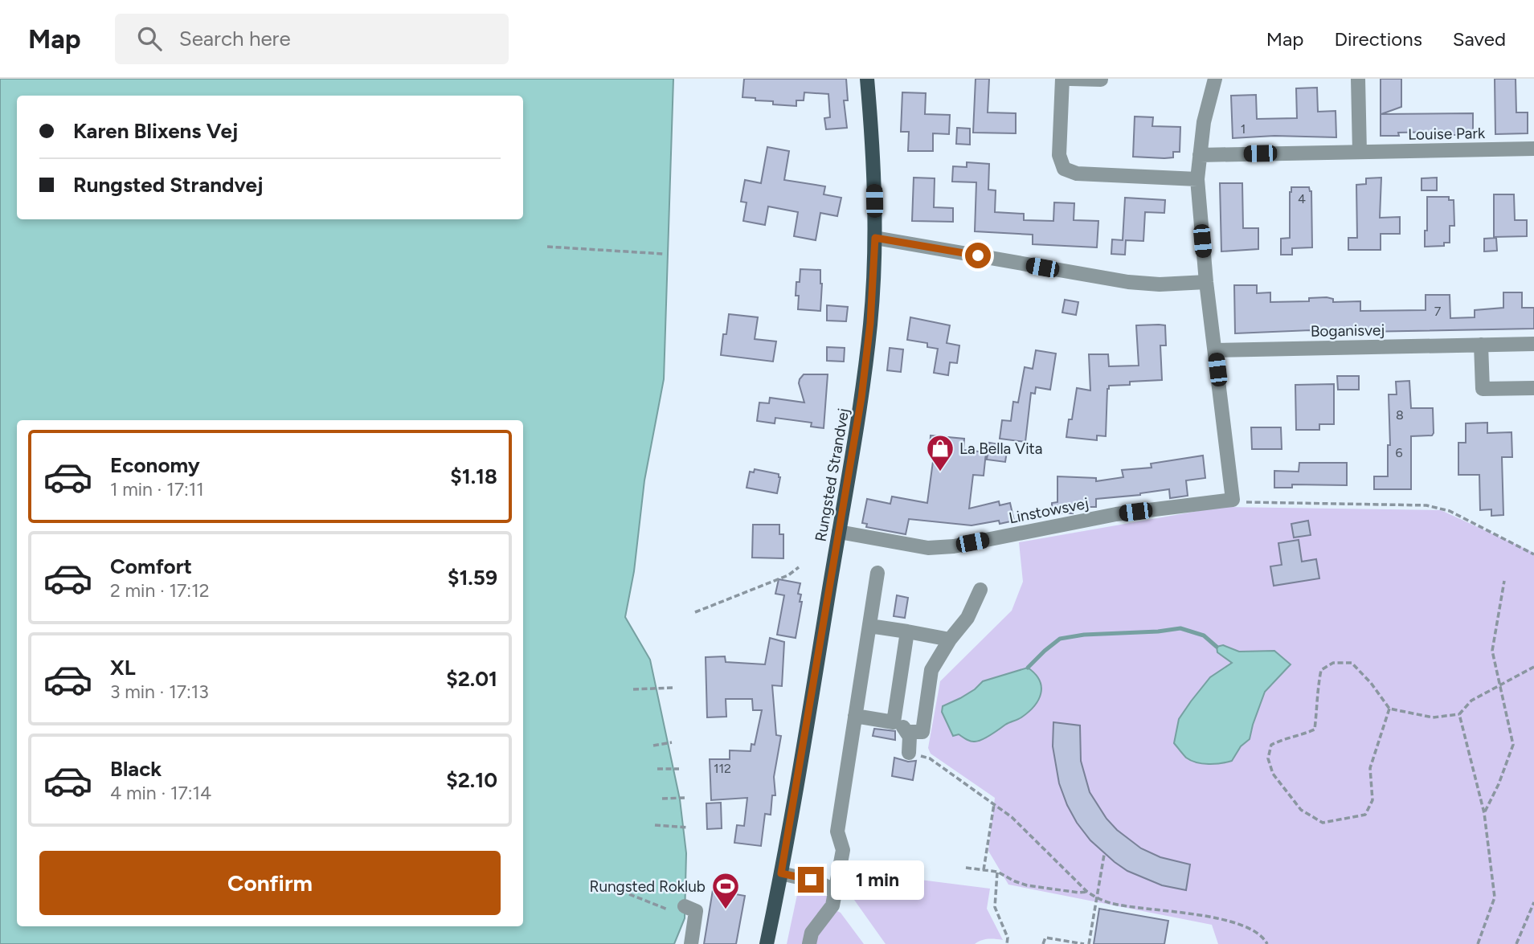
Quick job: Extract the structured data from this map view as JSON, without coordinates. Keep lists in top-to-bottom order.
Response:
{
  "streets": {
    "main road": ["Rungsted Strandvej"],
    "street": ["Louise Park", "Boganisvej", "Linstowsvej"]
  },
  "crossings": [
    ["Rungsted Strandvej", "Linstowsvej"]
  ],
  "places": {
    "shop": ["La Bella Vita"],
    "sports": ["Rungsted Roklub"]
  },
  "house_numbers": [
    "1",
    "4",
    "7",
    "8",
    "6",
    "112"
  ],
  "page": {
    "header": "Map",
    "search": "Search here",
    "nav": ["Map", "Directions", "Saved"],
    "banner": ["Karen Blixens Vej", "Rungsted Strandvej"],
    "list": [
      {
        "name": "Economy",
        "note": "1 min · 17:11",
        "value": "$1.18"
      },
      {
        "name": "Comfort",
        "note": "2 min · 17:12",
        "value": "$1.59"
      },
      {
        "name": "XL",
        "note": "3 min · 17:13",
        "value": "$2.01"
      },
      {
        "name": "Black",
        "note": "4 min · 17:14",
        "value": "$2.10"
      }
    ],
    "buttons": "Confirm",
    "bubble": "1 min"
  }
}
